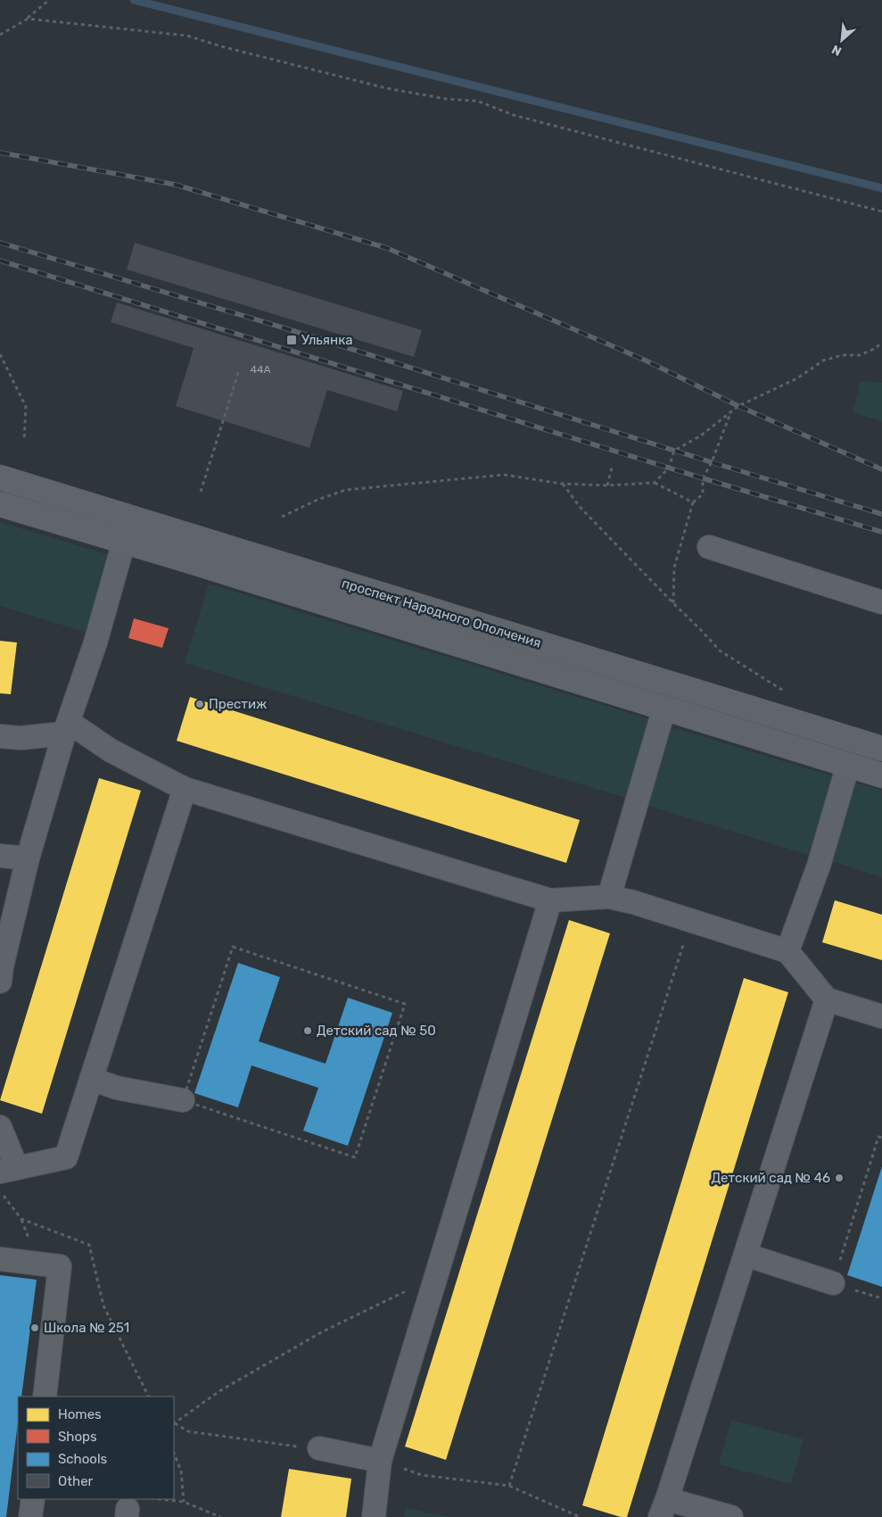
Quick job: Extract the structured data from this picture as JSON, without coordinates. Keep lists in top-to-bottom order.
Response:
{
  "streets": {
    "main road": ["проспект Народного Ополчения"]
  },
  "places": {
    "transit": ["Ульянка"],
    "other": [
      "Престиж",
      "Детский сад № 50",
      "Детский сад № 46",
      "Школа № 251"
    ]
  },
  "house_numbers": ["44А"],
  "legend": [
    "Homes",
    "Shops",
    "Schools",
    "Other"
  ],
  "north": "bottom left"
}
